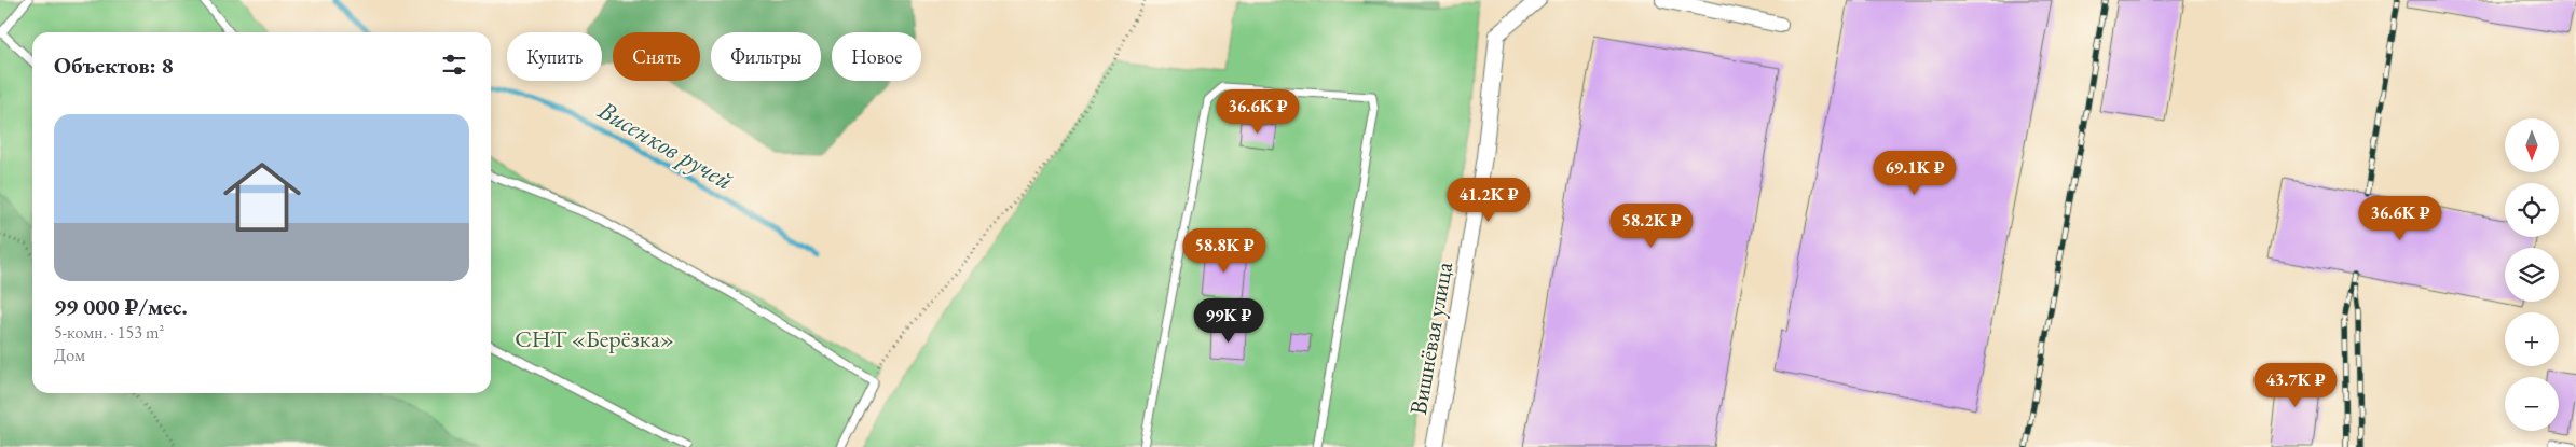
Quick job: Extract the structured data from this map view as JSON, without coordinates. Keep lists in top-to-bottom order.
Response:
{
  "streets": {
    "street": ["Вишнёвая улица"]
  },
  "water": ["Висенков ручей"],
  "parks": ["СНТ «Берёзка»"],
  "north": "bottom",
  "page": {
    "chip": [
      "Купить",
      "Снять",
      "Фильтры",
      "Новое"
    ],
    "heading": "Объектов: 8",
    "price": [
      "36.6K ₽",
      "69.1K ₽",
      "41.2K ₽",
      "36.6K ₽",
      "58.2K ₽",
      "58.8K ₽",
      "99K ₽",
      "43.7K ₽"
    ],
    "list": [
      {
        "name": "99 000 ₽/мес.",
        "note": "5-комн. · 153 m² · Дом"
      }
    ],
    "map_buttons": ["+", "−"]
  }
}
